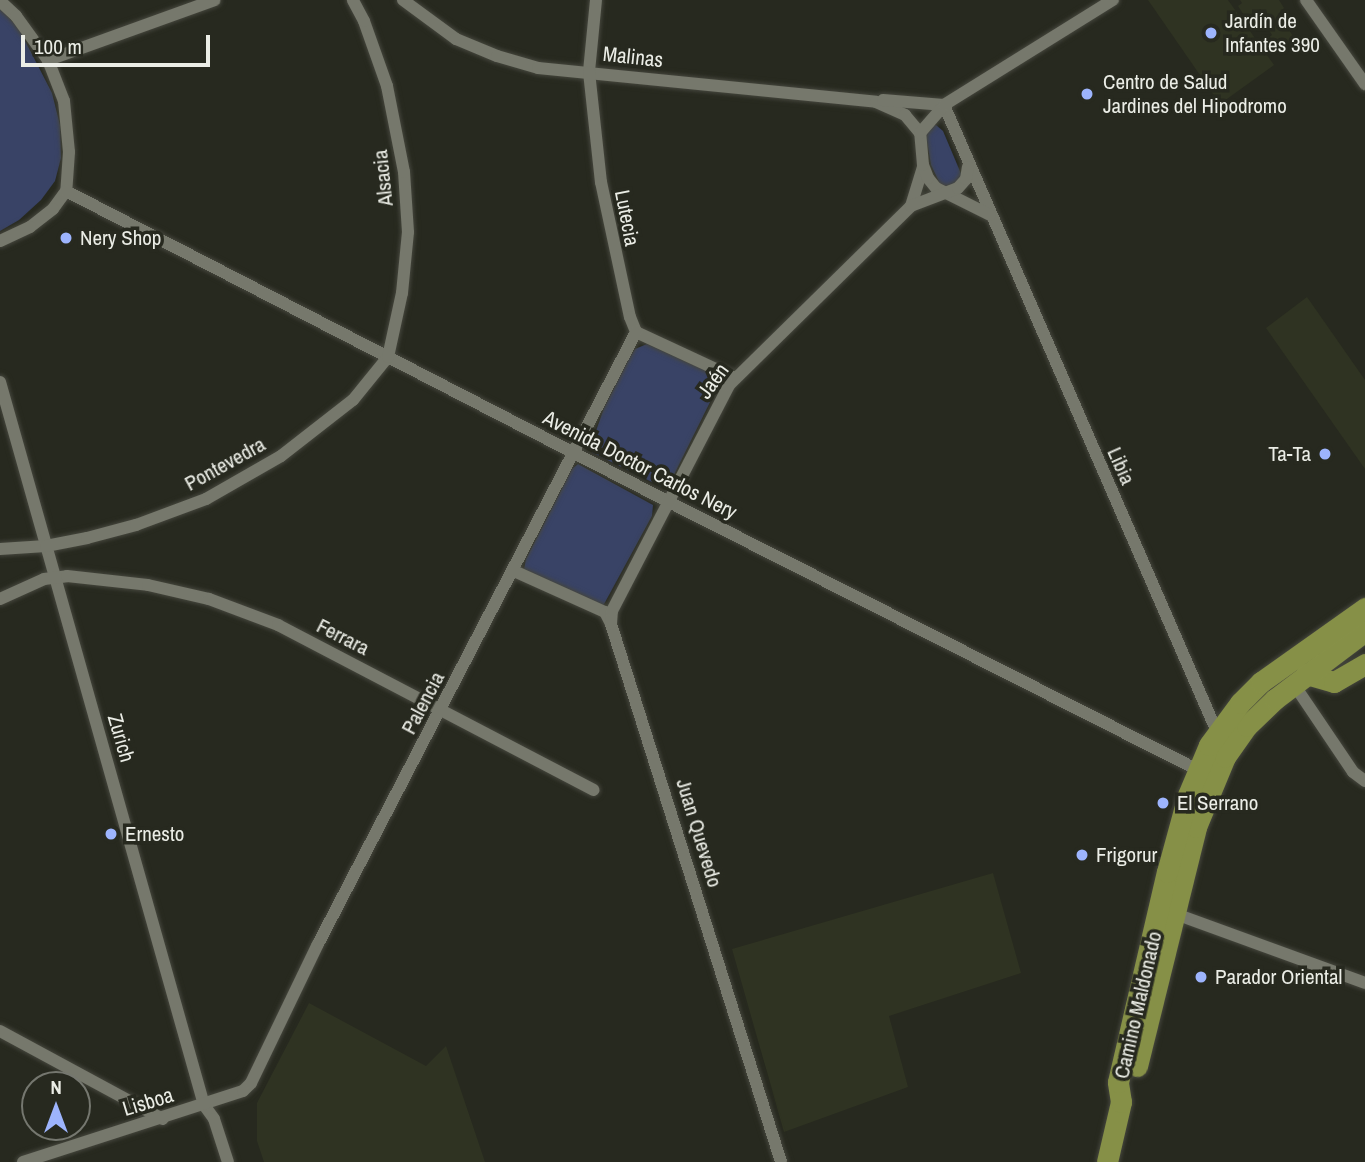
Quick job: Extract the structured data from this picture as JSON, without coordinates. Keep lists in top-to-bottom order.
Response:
{
  "streets": {
    "main road": ["Camino Maldonado"],
    "street": [
      "Malinas",
      "Alsacia",
      "Lutecia",
      "Jaén",
      "Pontevedra",
      "Avenida Doctor Carlos Nery",
      "Libia",
      "Ferrara",
      "Palencia",
      "Zurich",
      "Juan Quevedo",
      "Lisboa"
    ]
  },
  "crossings": [
    ["Malinas", "Lutecia"],
    ["Malinas", "Libia"],
    ["Alsacia", "Pontevedra"],
    ["Alsacia", "Avenida Doctor Carlos Nery"],
    ["Lutecia", "Palencia"],
    ["Jaén", "Avenida Doctor Carlos Nery"],
    ["Jaén", "Juan Quevedo"],
    ["Pontevedra", "Avenida Doctor Carlos Nery"],
    ["Pontevedra", "Zurich"],
    ["Avenida Doctor Carlos Nery", "Palencia"],
    ["Avenida Doctor Carlos Nery", "Camino Maldonado"],
    ["Libia", "Camino Maldonado"],
    ["Ferrara", "Palencia"],
    ["Ferrara", "Zurich"],
    ["Palencia", "Lisboa"],
    ["Zurich", "Lisboa"]
  ],
  "places": [
    "Jardín de Infantes 390",
    "Centro de Salud Jardines del Hipodromo",
    "Nery Shop",
    "Ta-Ta",
    "El Serrano",
    "Ernesto",
    "Frigorur",
    "Parador Oriental"
  ],
  "scale_bar": "100 m",
  "north": "top"
}
